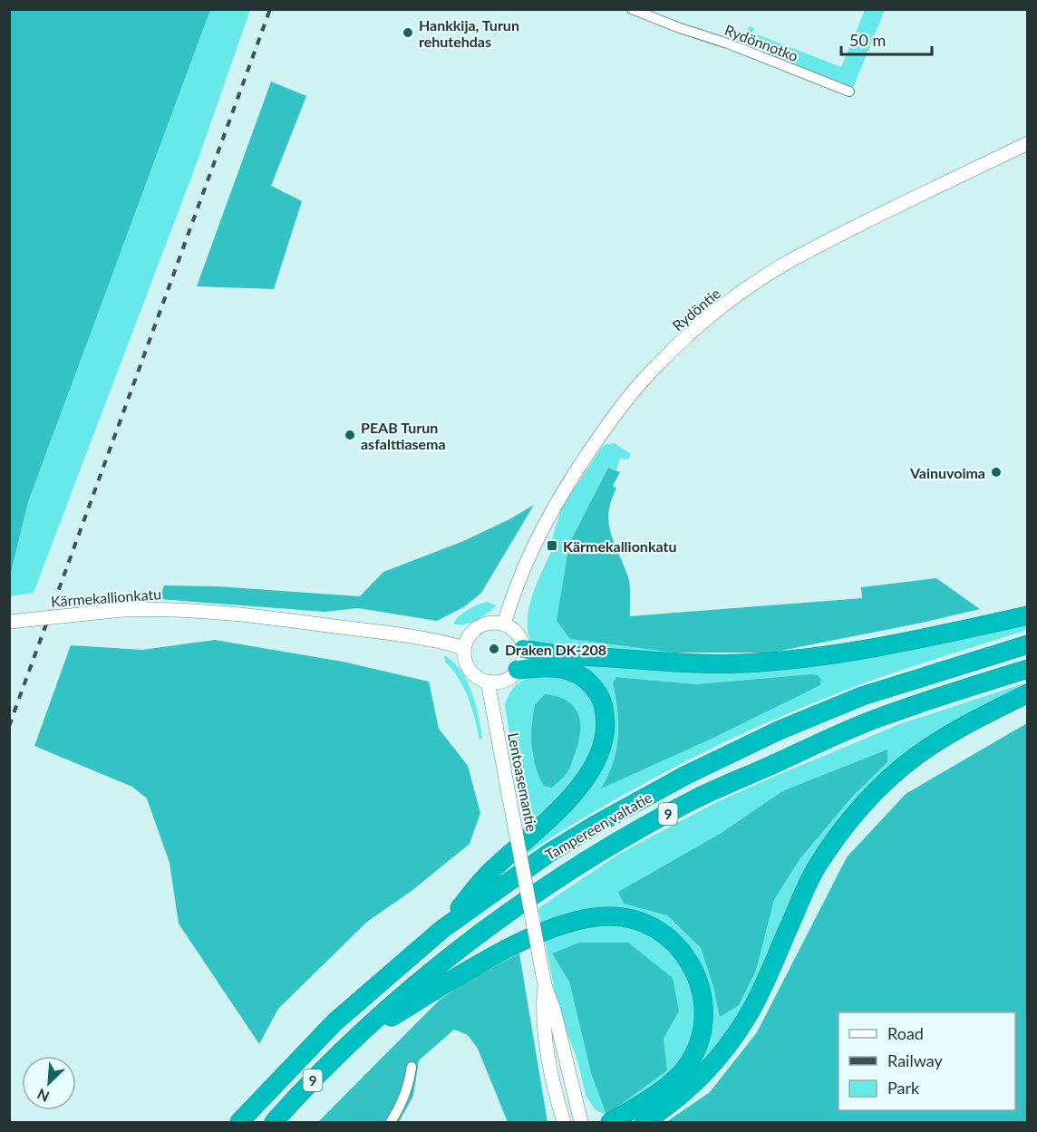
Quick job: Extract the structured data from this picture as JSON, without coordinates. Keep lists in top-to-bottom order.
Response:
{
  "streets": {
    "highway": ["9", "Tampereen valtatie"],
    "street": [
      "Rydönnotko",
      "Rydöntie",
      "Kärmekallionkatu",
      "Lentoasemantie"
    ]
  },
  "crossings": [
    ["Rydöntie", "Kärmekallionkatu"],
    ["Rydöntie", "Lentoasemantie"],
    ["Kärmekallionkatu", "Lentoasemantie"]
  ],
  "places": {
    "other": [
      "Hankkija, Turun rehutehdas",
      "PEAB Turun asfalttiasema",
      "Vainuvoima",
      "Draken DK-208"
    ],
    "transit": ["Kärmekallionkatu"]
  },
  "legend": ["Road", "Railway", "Park"],
  "scale_bar": "50 m",
  "north": "bottom left"
}
